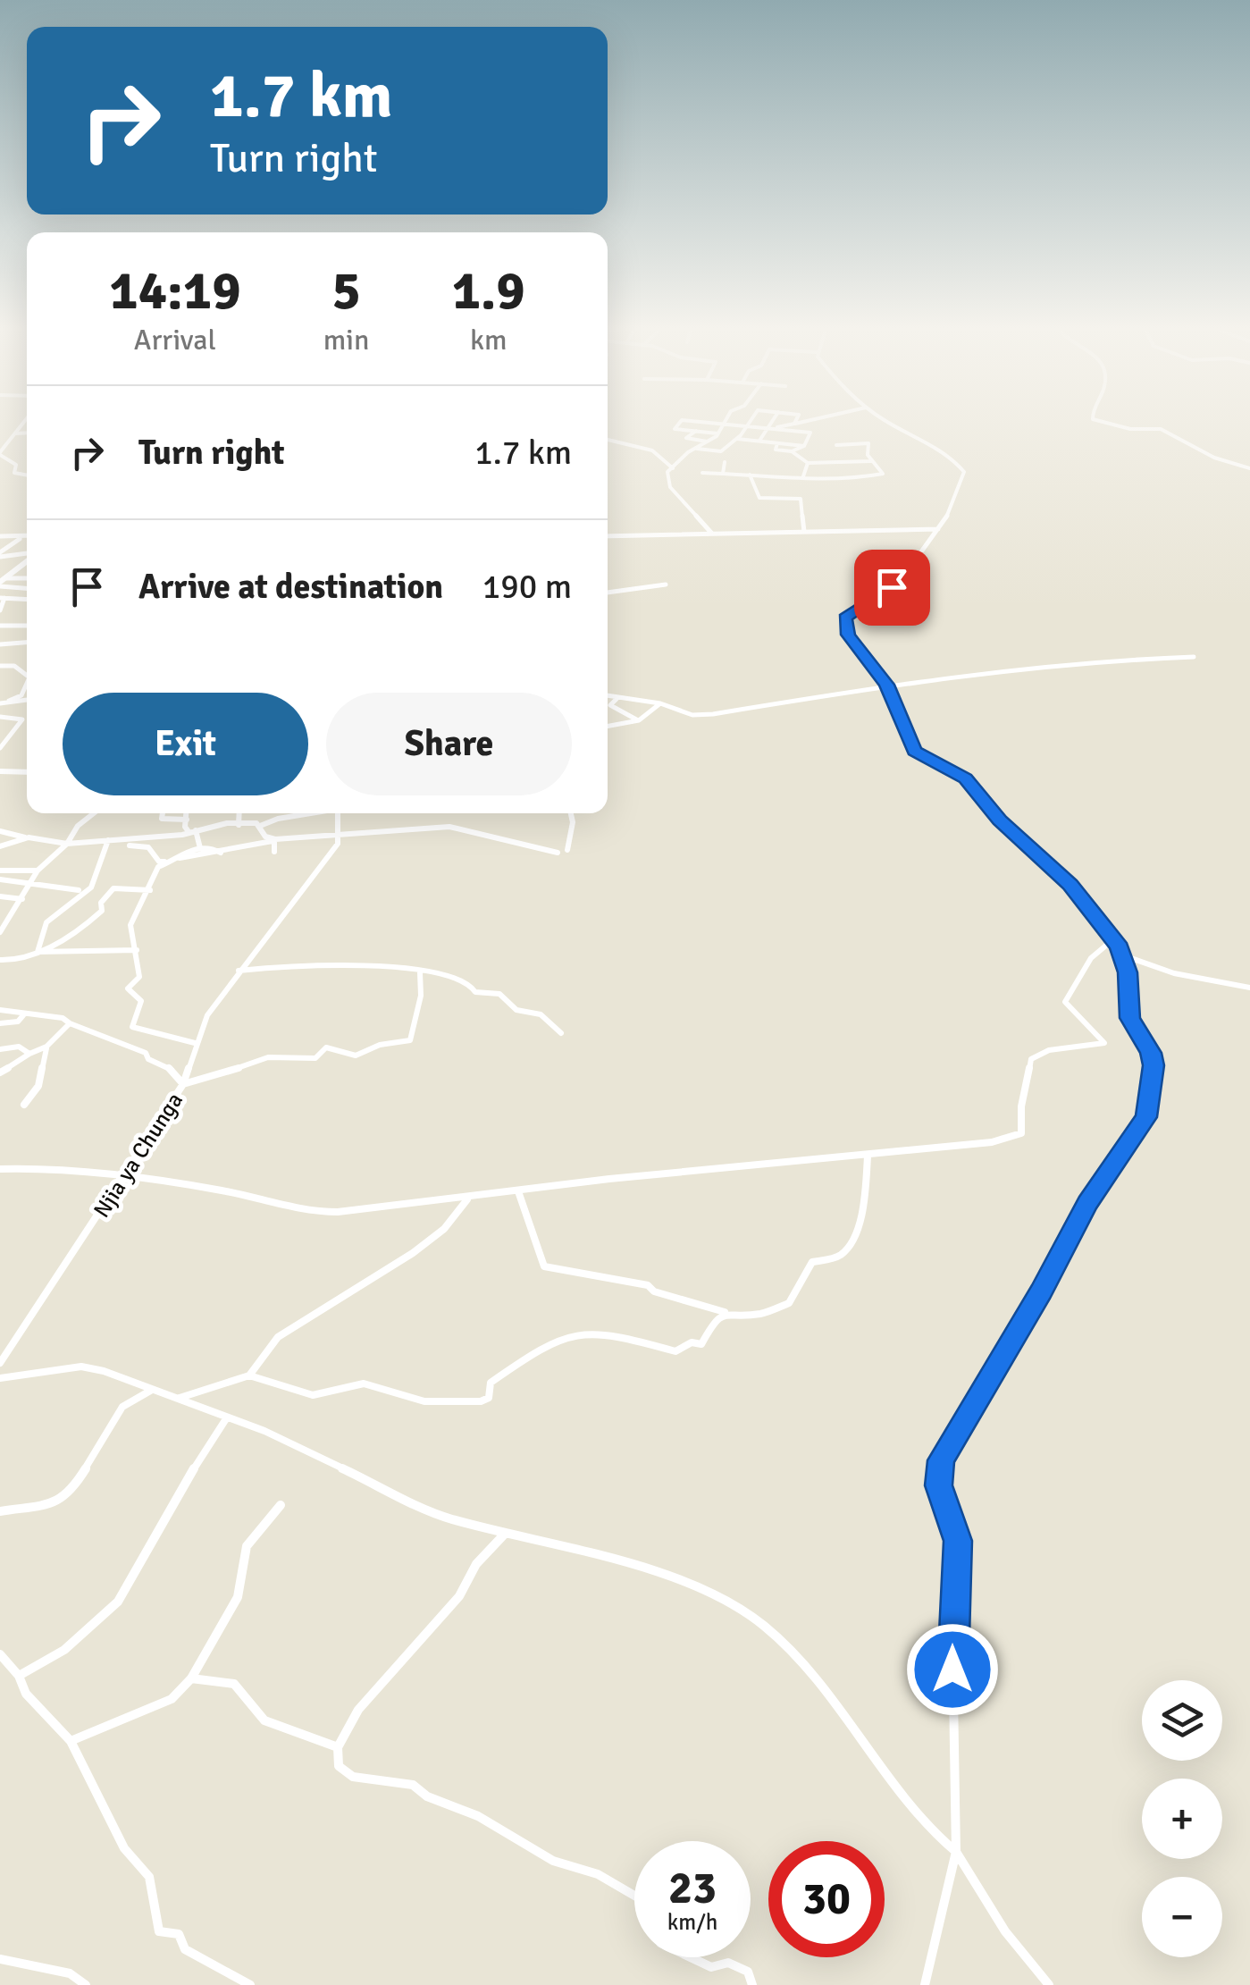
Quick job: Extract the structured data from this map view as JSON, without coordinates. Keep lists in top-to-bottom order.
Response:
{
  "streets": {
    "street": ["Njia ya Chunga"]
  },
  "page": {
    "turn": ["1.7 km", "Turn right"],
    "eta": [
      "14:19",
      "Arrival",
      "5",
      "min",
      "1.9",
      "km"
    ],
    "list": [
      {
        "name": "Turn right",
        "value": "1.7 km"
      },
      {
        "name": "Arrive at destination",
        "value": "190 m"
      }
    ],
    "buttons": ["Exit", "Share"],
    "map_buttons": ["+", "−"],
    "speed": "23 km/h",
    "limit": "30"
  }
}
